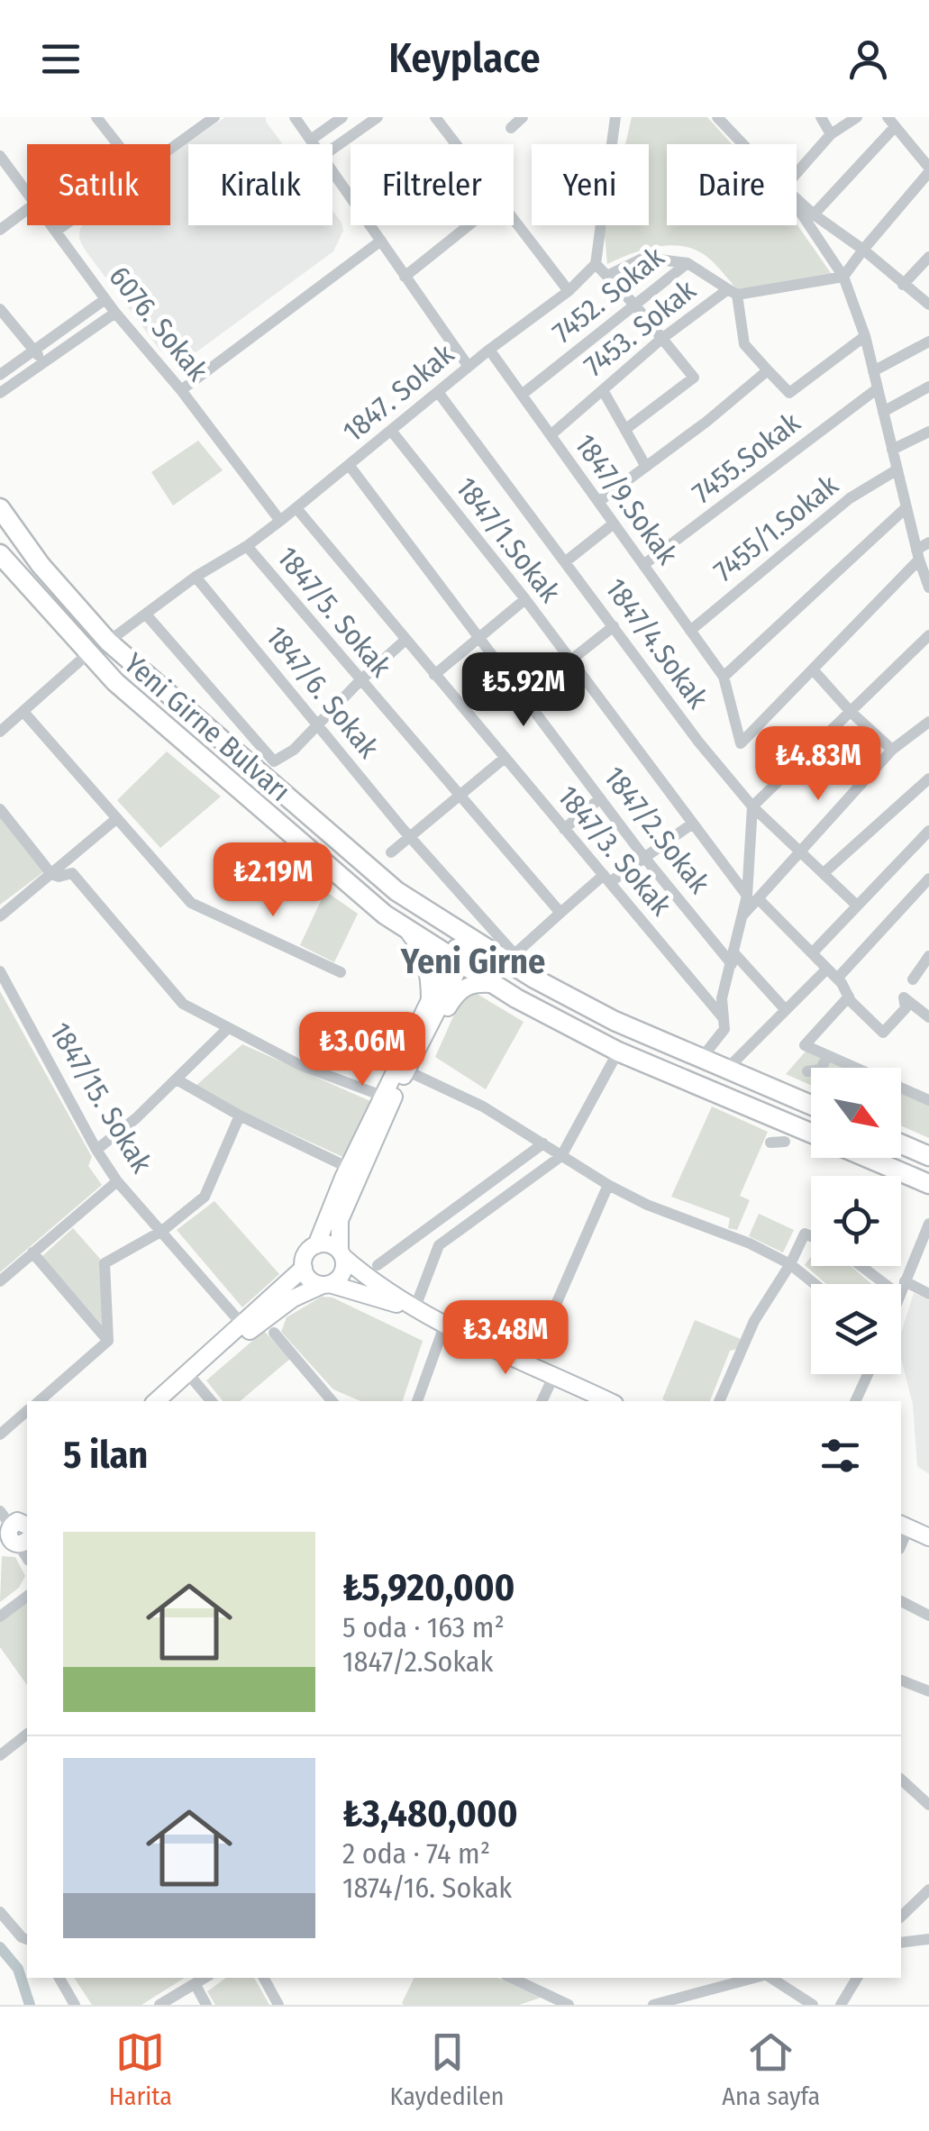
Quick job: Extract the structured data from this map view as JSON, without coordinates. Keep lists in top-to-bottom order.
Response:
{
  "streets": {
    "main road": ["Yeni Girne Bulvarı"],
    "street": [
      "7452. Sokak",
      "6076. Sokak",
      "7453. Sokak",
      "1847. Sokak",
      "7455.Sokak",
      "1847/9.Sokak",
      "7455/1.Sokak",
      "1847/1.Sokak",
      "1847/5. Sokak",
      "1847/4.Sokak",
      "1847/6. Sokak",
      "1847/2.Sokak",
      "1847/3. Sokak",
      "1847/15. Sokak"
    ]
  },
  "crossings": [
    ["7452. Sokak", "7453. Sokak"],
    ["7452. Sokak", "1847/9.Sokak"],
    ["6076. Sokak", "1847. Sokak"],
    ["7453. Sokak", "1847/9.Sokak"],
    ["1847. Sokak", "1847/9.Sokak"],
    ["1847. Sokak", "1847/1.Sokak"],
    ["1847. Sokak", "1847/5. Sokak"],
    ["1847. Sokak", "1847/4.Sokak"],
    ["1847. Sokak", "1847/6. Sokak"],
    ["1847. Sokak", "Yeni Girne Bulvarı"],
    ["1847. Sokak", "1847/2.Sokak"],
    ["1847. Sokak", "1847/3. Sokak"],
    ["7455.Sokak", "1847/9.Sokak"],
    ["1847/9.Sokak", "7455/1.Sokak"]
  ],
  "districts": ["Yeni Girne"],
  "north": "bottom right",
  "page": {
    "header": "Keyplace",
    "chip": [
      "Satılık",
      "Kiralık",
      "Filtreler",
      "Yeni",
      "Daire"
    ],
    "price": [
      "₺5.92M",
      "₺4.83M",
      "₺2.19M",
      "₺3.06M",
      "₺3.48M"
    ],
    "heading": "5 ilan",
    "list": [
      {
        "name": "₺5,920,000",
        "note": "5 oda · 163 m² · 1847/2.Sokak"
      },
      {
        "name": "₺3,480,000",
        "note": "2 oda · 74 m² · 1874/16. Sokak"
      }
    ],
    "tabs": ["Harita", "Kaydedilen", "Ana sayfa"]
  }
}
